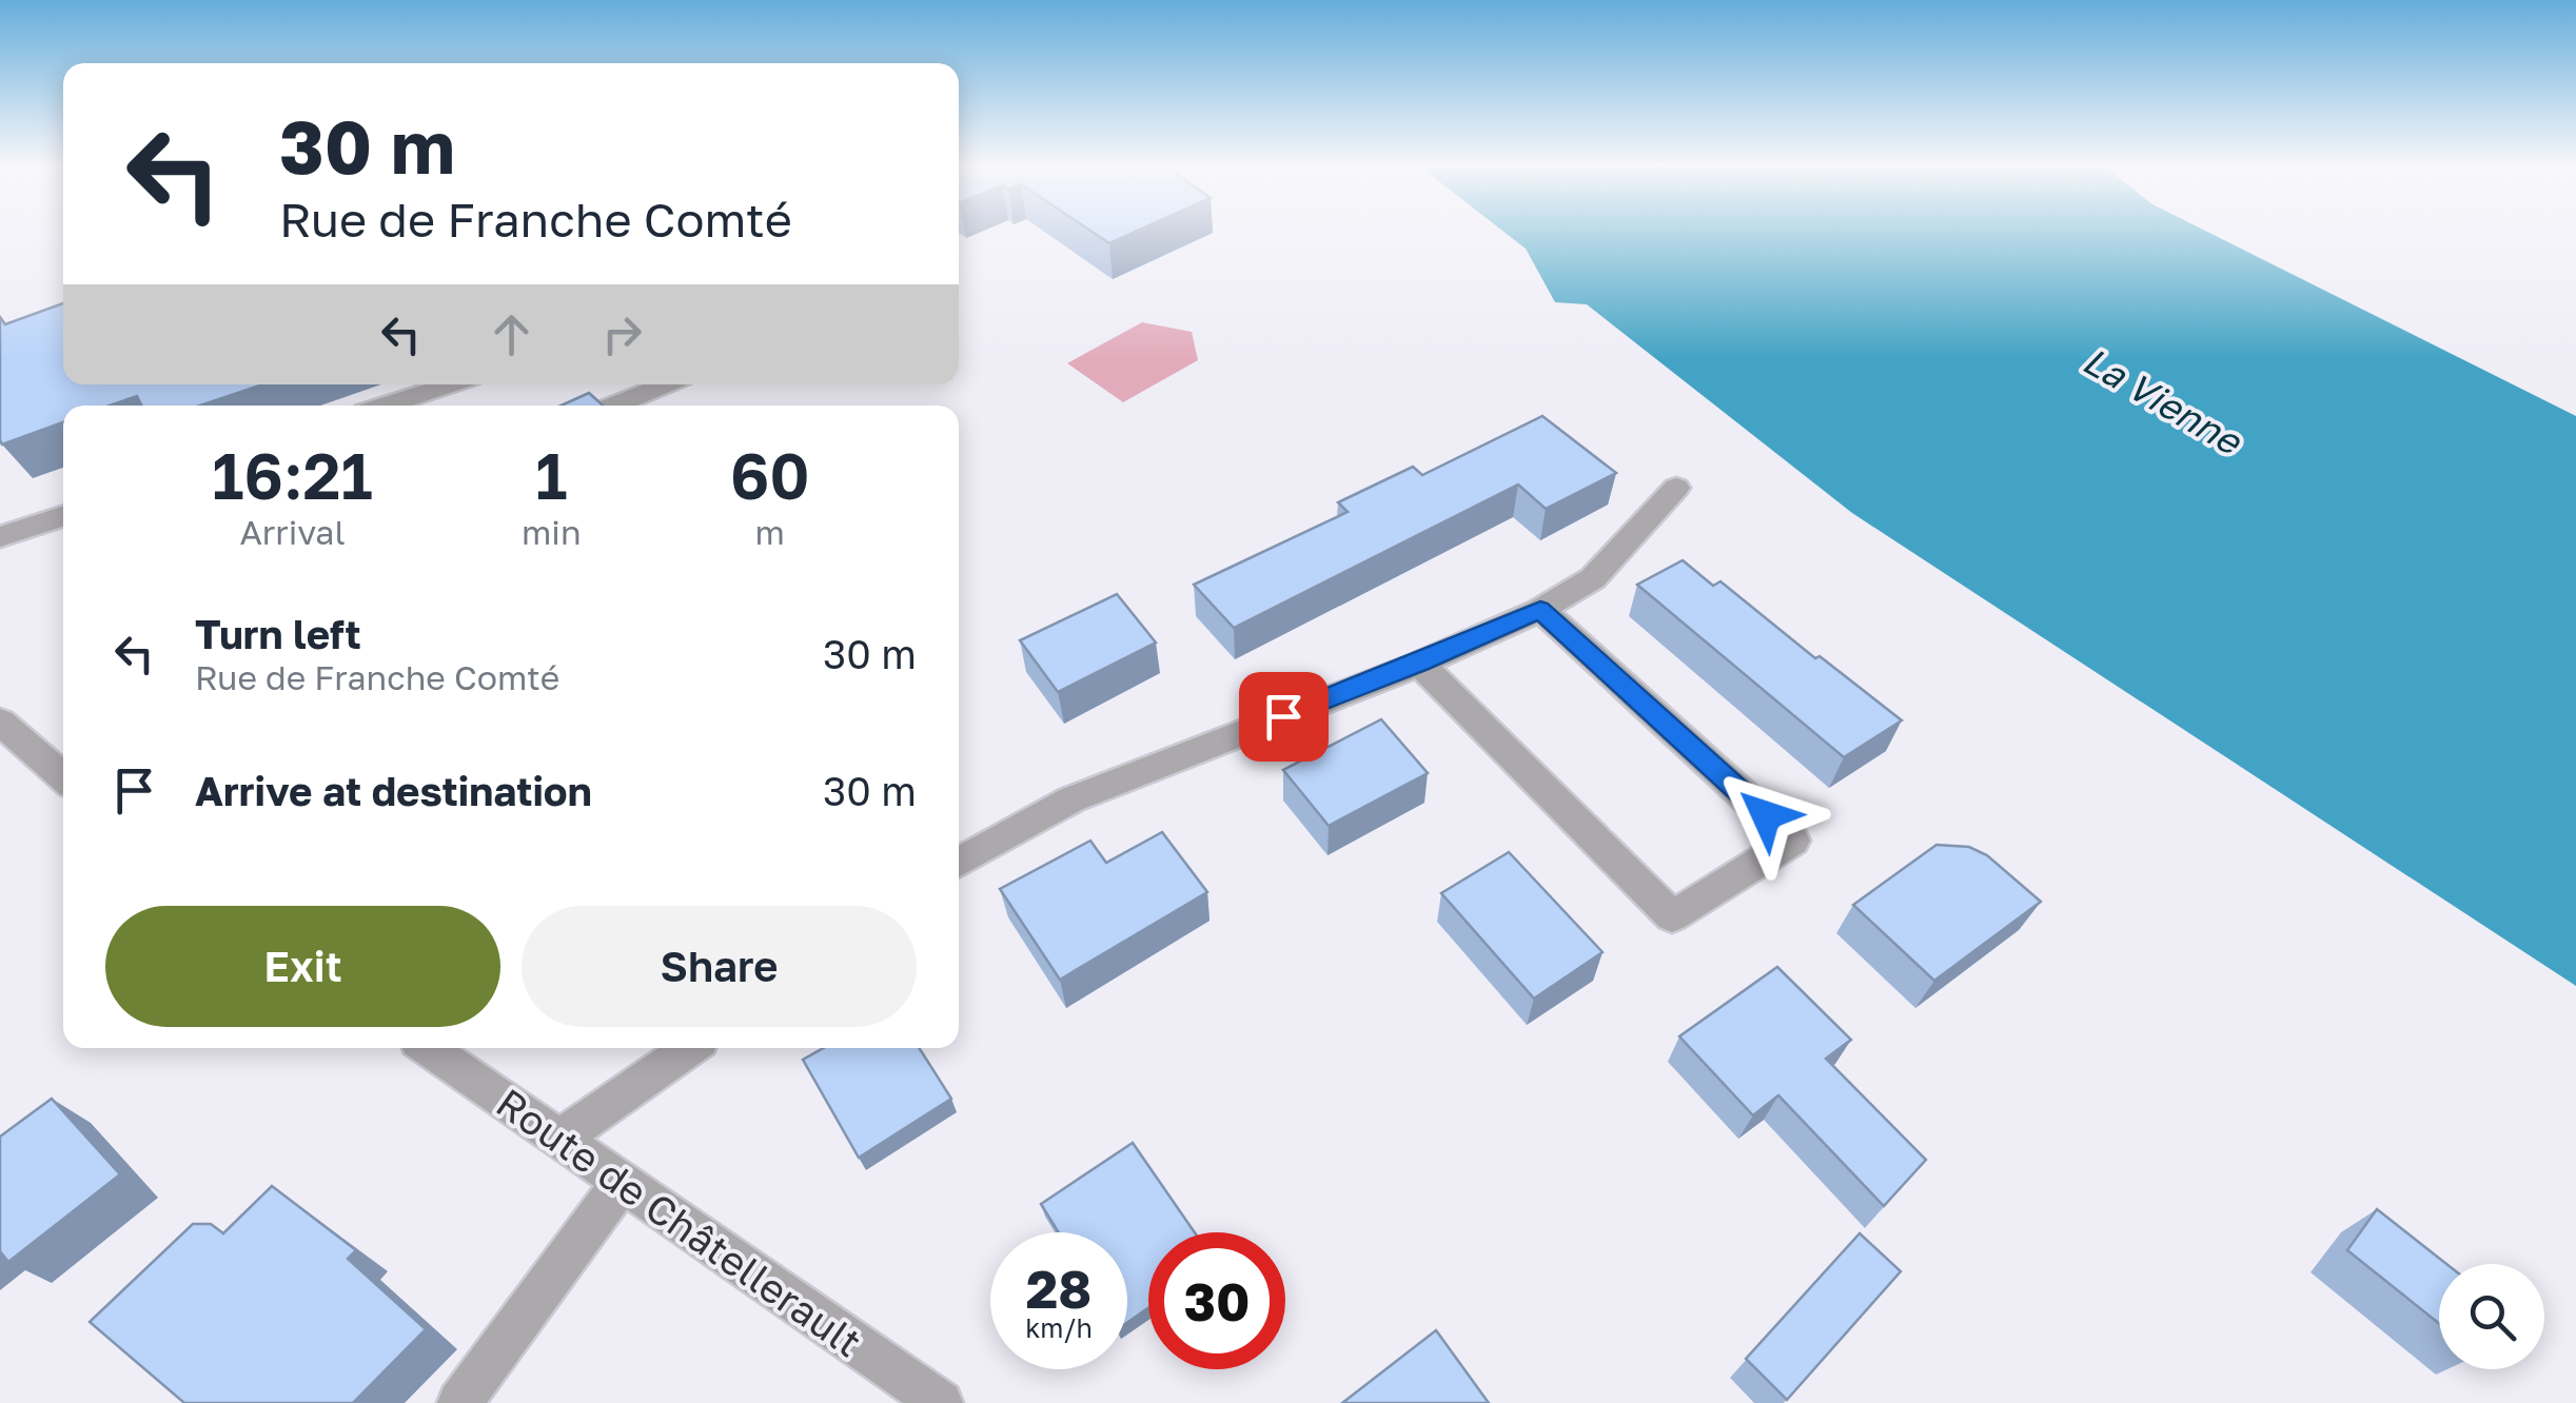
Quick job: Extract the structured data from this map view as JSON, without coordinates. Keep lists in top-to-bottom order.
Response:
{
  "streets": {
    "street": ["Route de Châtellerault"]
  },
  "water": ["La Vienne"],
  "page": {
    "turn": ["30 m", "Rue de Franche Comté"],
    "eta": [
      "16:21",
      "Arrival",
      "1",
      "min",
      "60",
      "m"
    ],
    "list": [
      {
        "name": "Turn left",
        "note": "Rue de Franche Comté",
        "value": "30 m"
      },
      {
        "name": "Arrive at destination",
        "value": "30 m"
      }
    ],
    "buttons": ["Exit", "Share"],
    "speed": "28 km/h",
    "limit": "30"
  }
}
